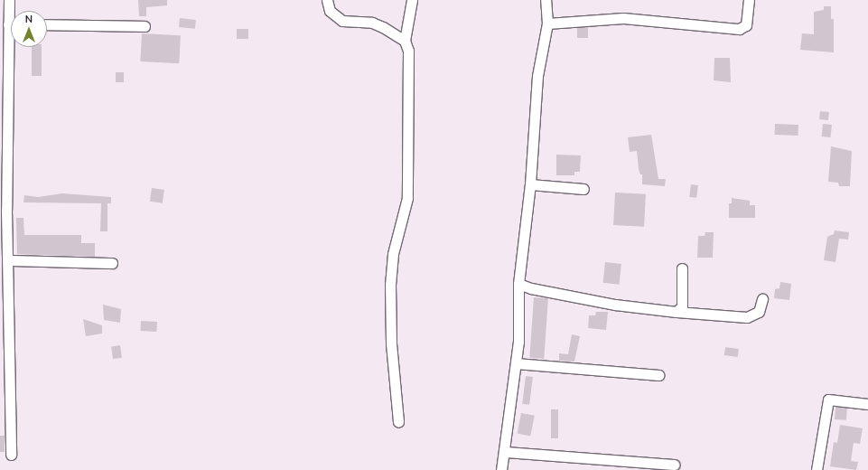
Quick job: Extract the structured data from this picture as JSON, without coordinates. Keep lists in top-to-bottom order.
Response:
{
  "north": "top"
}
